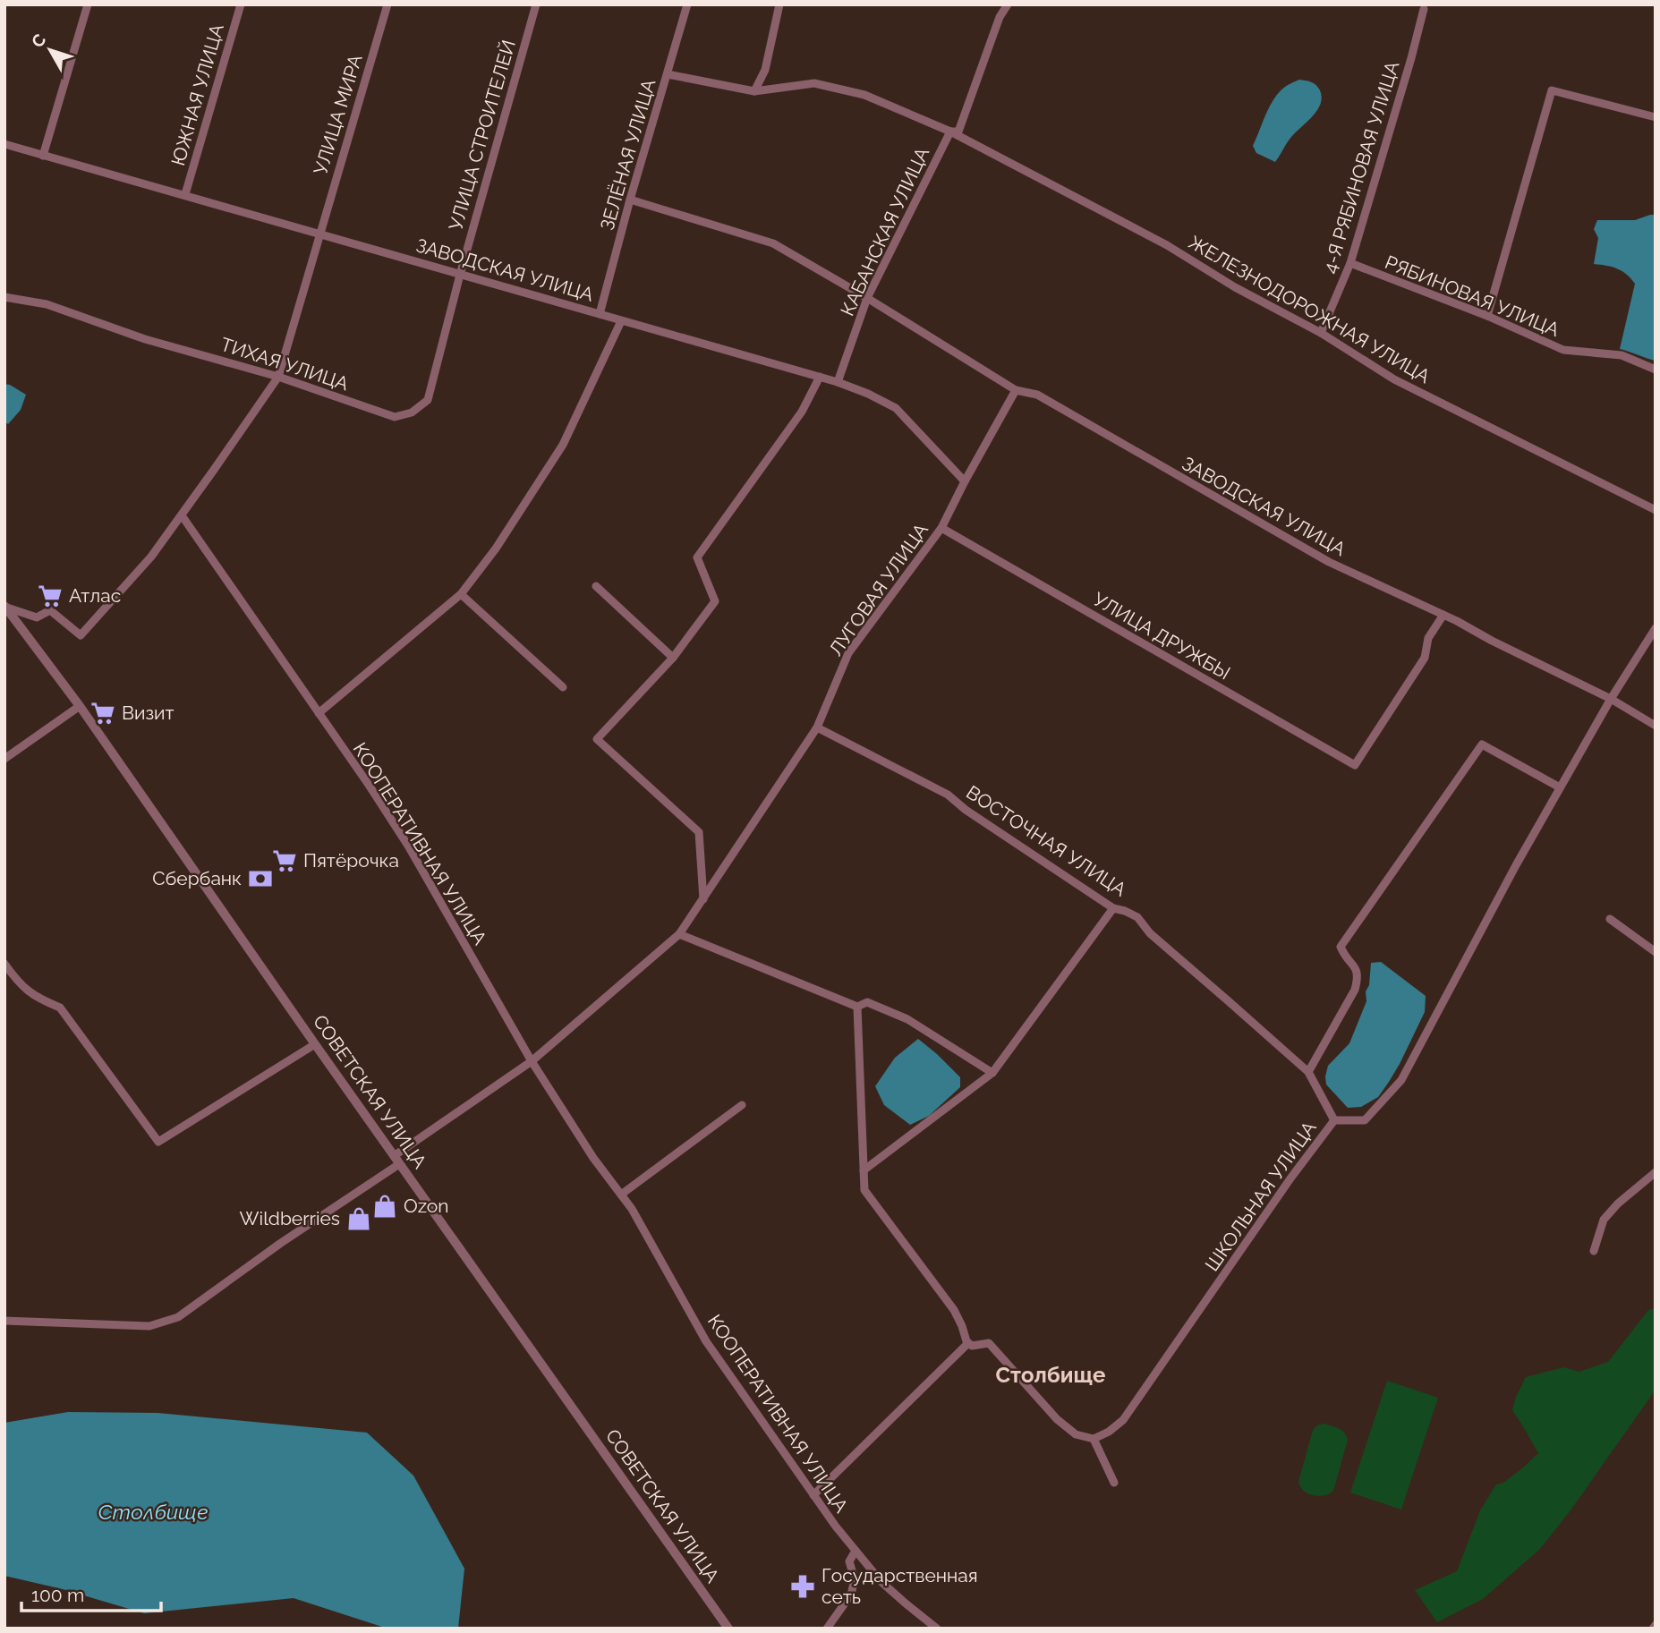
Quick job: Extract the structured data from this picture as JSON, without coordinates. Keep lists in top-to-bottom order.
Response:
{
  "streets": {
    "street": [
      "ЮЖНАЯ УЛИЦА",
      "УЛИЦА МИРА",
      "УЛИЦА СТРОИТЕЛЕЙ",
      "ЗЕЛЁНАЯ УЛИЦА",
      "4-Я РЯБИНОВАЯ УЛИЦА",
      "КАБАНСКАЯ УЛИЦА",
      "ЗАВОДСКАЯ УЛИЦА",
      "РЯБИНОВАЯ УЛИЦА",
      "ЖЕЛЕЗНОДОРОЖНАЯ УЛИЦА",
      "ТИХАЯ УЛИЦА",
      "ЛУГОВАЯ УЛИЦА",
      "УЛИЦА ДРУЖБЫ",
      "ВОСТОЧНАЯ УЛИЦА",
      "КООПЕРАТИВНАЯ УЛИЦА",
      "СОВЕТСКАЯ УЛИЦА",
      "ШКОЛЬНАЯ УЛИЦА"
    ]
  },
  "crossings": [
    ["ЮЖНАЯ УЛИЦА", "ЗАВОДСКАЯ УЛИЦА"],
    ["УЛИЦА МИРА", "ЗАВОДСКАЯ УЛИЦА"],
    ["УЛИЦА СТРОИТЕЛЕЙ", "ЗАВОДСКАЯ УЛИЦА"],
    ["УЛИЦА СТРОИТЕЛЕЙ", "ТИХАЯ УЛИЦА"],
    ["ЗЕЛЁНАЯ УЛИЦА", "КАБАНСКАЯ УЛИЦА"],
    ["ЗЕЛЁНАЯ УЛИЦА", "ЗАВОДСКАЯ УЛИЦА"],
    ["4-Я РЯБИНОВАЯ УЛИЦА", "РЯБИНОВАЯ УЛИЦА"],
    ["4-Я РЯБИНОВАЯ УЛИЦА", "ЖЕЛЕЗНОДОРОЖНАЯ УЛИЦА"],
    ["КАБАНСКАЯ УЛИЦА", "ЗАВОДСКАЯ УЛИЦА"],
    ["КАБАНСКАЯ УЛИЦА", "ЖЕЛЕЗНОДОРОЖНАЯ УЛИЦА"],
    ["ЗАВОДСКАЯ УЛИЦА", "ТИХАЯ УЛИЦА"],
    ["ЗАВОДСКАЯ УЛИЦА", "ЛУГОВАЯ УЛИЦА"],
    ["ЗАВОДСКАЯ УЛИЦА", "УЛИЦА ДРУЖБЫ"],
    ["ЗАВОДСКАЯ УЛИЦА", "ШКОЛЬНАЯ УЛИЦА"],
    ["ЛУГОВАЯ УЛИЦА", "УЛИЦА ДРУЖБЫ"],
    ["ЛУГОВАЯ УЛИЦА", "ВОСТОЧНАЯ УЛИЦА"],
    ["ЛУГОВАЯ УЛИЦА", "КООПЕРАТИВНАЯ УЛИЦА"],
    ["ЛУГОВАЯ УЛИЦА", "СОВЕТСКАЯ УЛИЦА"],
    ["ВОСТОЧНАЯ УЛИЦА", "ШКОЛЬНАЯ УЛИЦА"]
  ],
  "districts": ["Столбище"],
  "water": ["Столбище"],
  "places": {
    "supermarket": ["Атлас", "Визит", "Пятёрочка"],
    "bank": ["Сбербанк"],
    "shop": ["Ozon", "Wildberries"],
    "pharmacy": ["Государственная сеть"]
  },
  "scale_bar": "100 m",
  "north": "top left"
}
